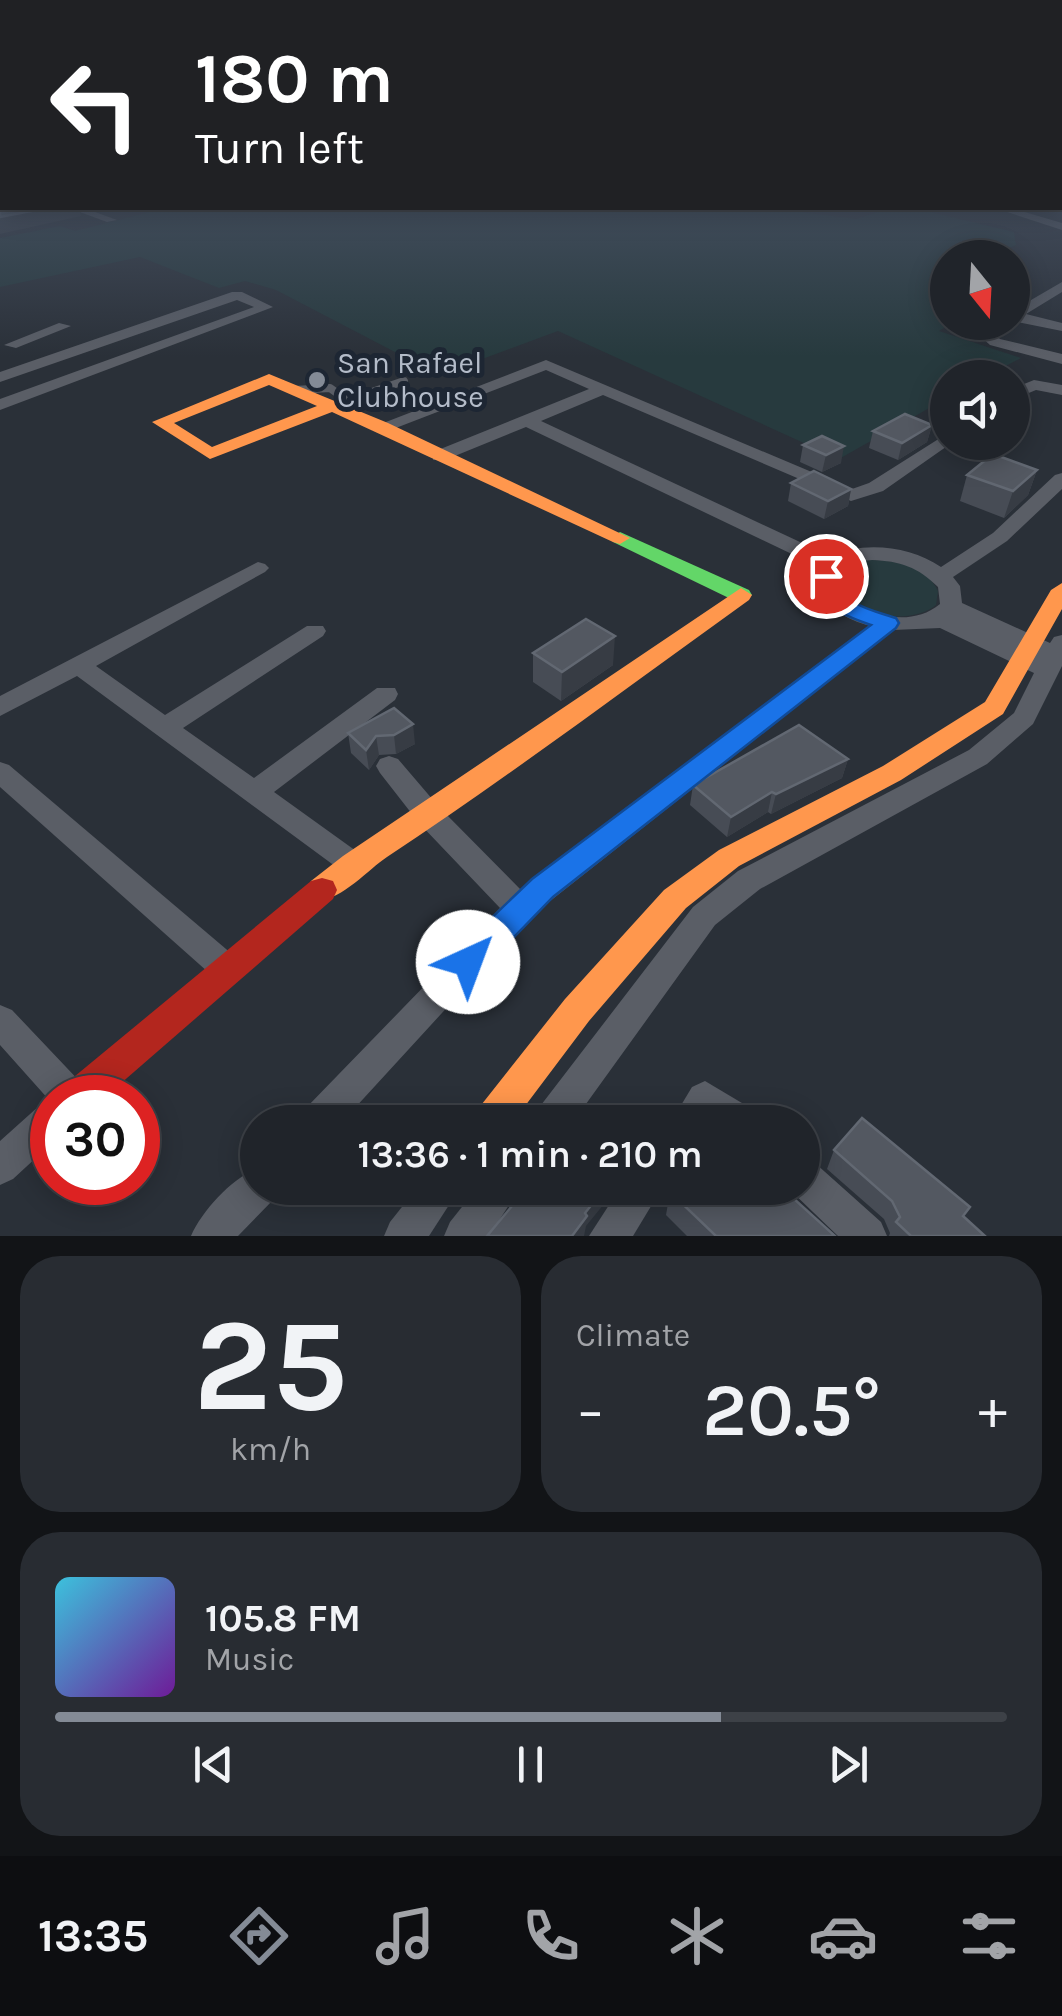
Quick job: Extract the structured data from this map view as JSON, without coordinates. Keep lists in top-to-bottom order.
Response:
{
  "places": ["San Rafael Clubhouse"],
  "north": "bottom",
  "page": {
    "turn": ["180 m", "Turn left"],
    "limit": "30",
    "trip": "13:36 · 1 min · 210 m",
    "tile": [
      ["25", "km/h"],
      "Climate"
    ],
    "heat": ["−", "20.5°", "+"],
    "song": ["105.8 FM", "Music"],
    "tabs": "13:35"
  }
}
